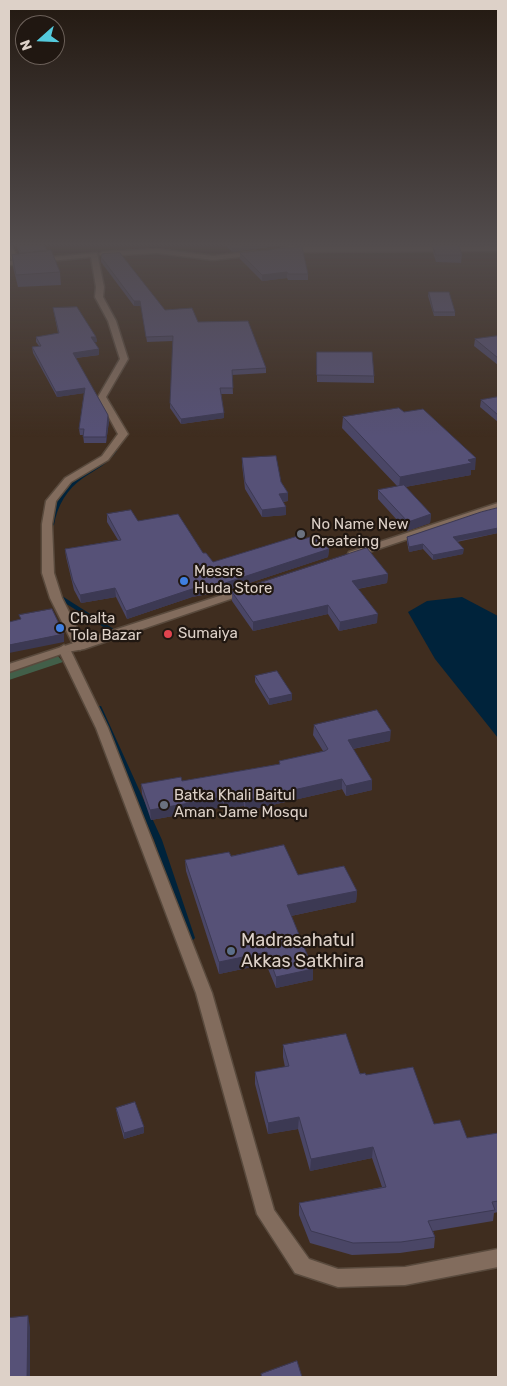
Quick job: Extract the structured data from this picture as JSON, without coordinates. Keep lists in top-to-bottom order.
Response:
{
  "places": [
    "No Name New Createing",
    "Messrs Huda Store",
    "Chalta Tola Bazar",
    "Sumaiya",
    "Batka Khali Baitul Aman Jame Mosqu",
    "Madrasahatul Akkas Satkhira"
  ],
  "north": "left"
}
